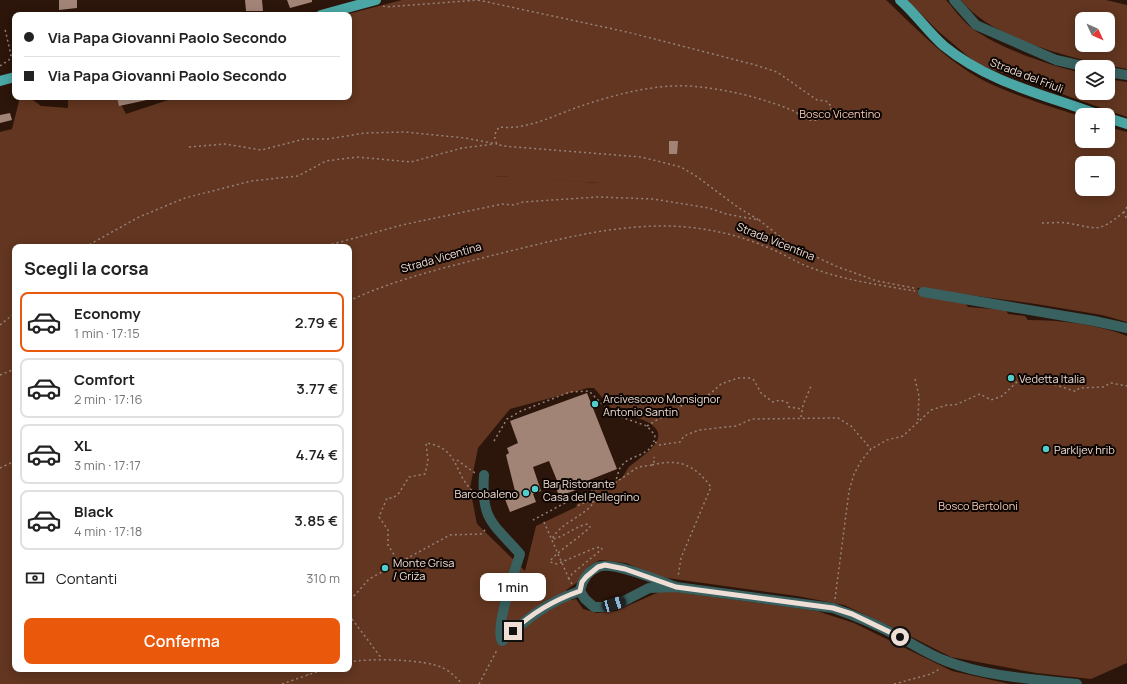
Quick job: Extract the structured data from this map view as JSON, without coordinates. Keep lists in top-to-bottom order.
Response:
{
  "streets": {
    "main road": ["Strada del Friuli"],
    "path": ["Strada Vicentina"]
  },
  "parks": ["Bosco Vicentino", "Bosco Bertoloni"],
  "places": [
    "Vedetta Italia",
    "Arcivescovo Monsignor Antonio Santin",
    "Parkljev hrib",
    "Bar Ristorante Casa del Pellegrino",
    "Barcobaleno",
    "Monte Grisa / Griža"
  ],
  "north": "bottom right",
  "page": {
    "map_buttons": ["+", "−"],
    "banner": ["Via Papa Giovanni Paolo Secondo", "Via Papa Giovanni Paolo Secondo"],
    "heading": "Scegli la corsa",
    "list": [
      {
        "name": "Economy",
        "note": "1 min · 17:15",
        "value": "2.79 €"
      },
      {
        "name": "Comfort",
        "note": "2 min · 17:16",
        "value": "3.77 €"
      },
      {
        "name": "XL",
        "note": "3 min · 17:17",
        "value": "4.74 €"
      },
      {
        "name": "Black",
        "note": "4 min · 17:18",
        "value": "3.85 €"
      }
    ],
    "pay": ["Contanti", "310 m"],
    "bubble": "1 min",
    "buttons": "Conferma"
  }
}
